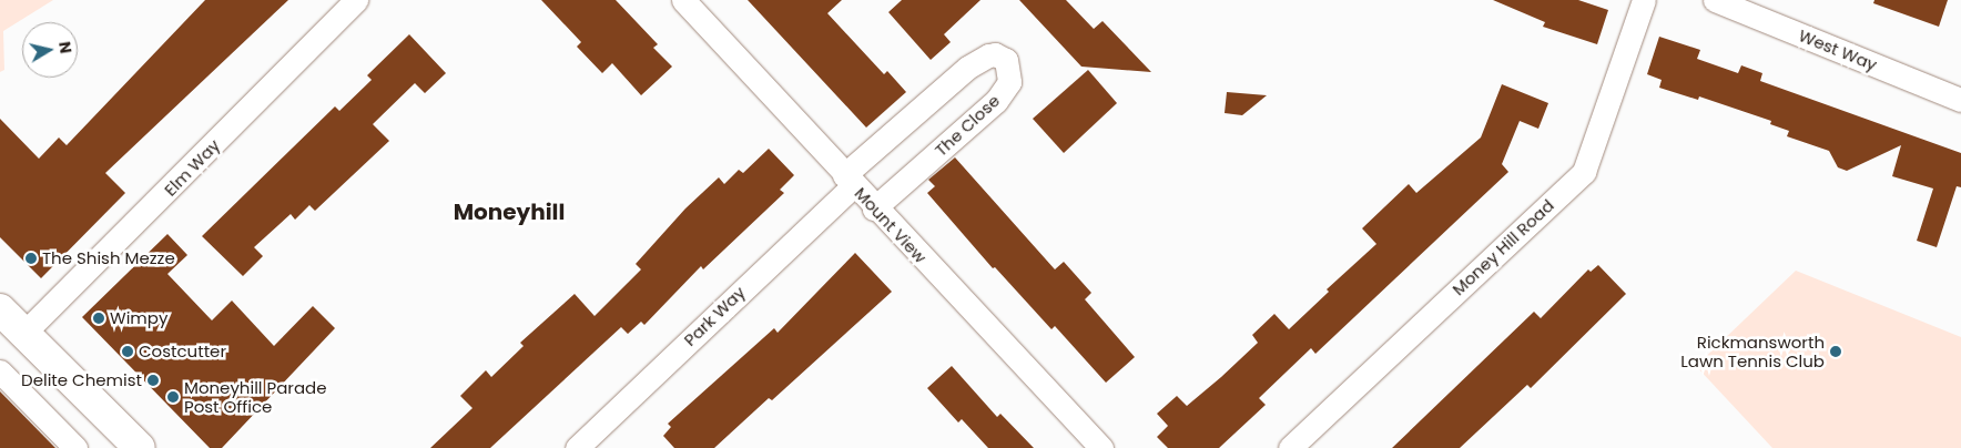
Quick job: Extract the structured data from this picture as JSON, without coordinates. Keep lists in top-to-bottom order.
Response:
{
  "streets": {
    "street": [
      "West Way",
      "The Close",
      "Elm Way",
      "Mount View",
      "Money Hill Road",
      "Park Way"
    ]
  },
  "crossings": [
    ["The Close", "Mount View"],
    ["The Close", "Park Way"],
    ["Mount View", "Park Way"]
  ],
  "districts": ["Moneyhill"],
  "places": [
    "The Shish Mezze",
    "Wimpy",
    "Costcutter",
    "Rickmansworth Lawn Tennis Club",
    "Delite Chemist",
    "Moneyhill Parade Post Office"
  ],
  "north": "right"
}
